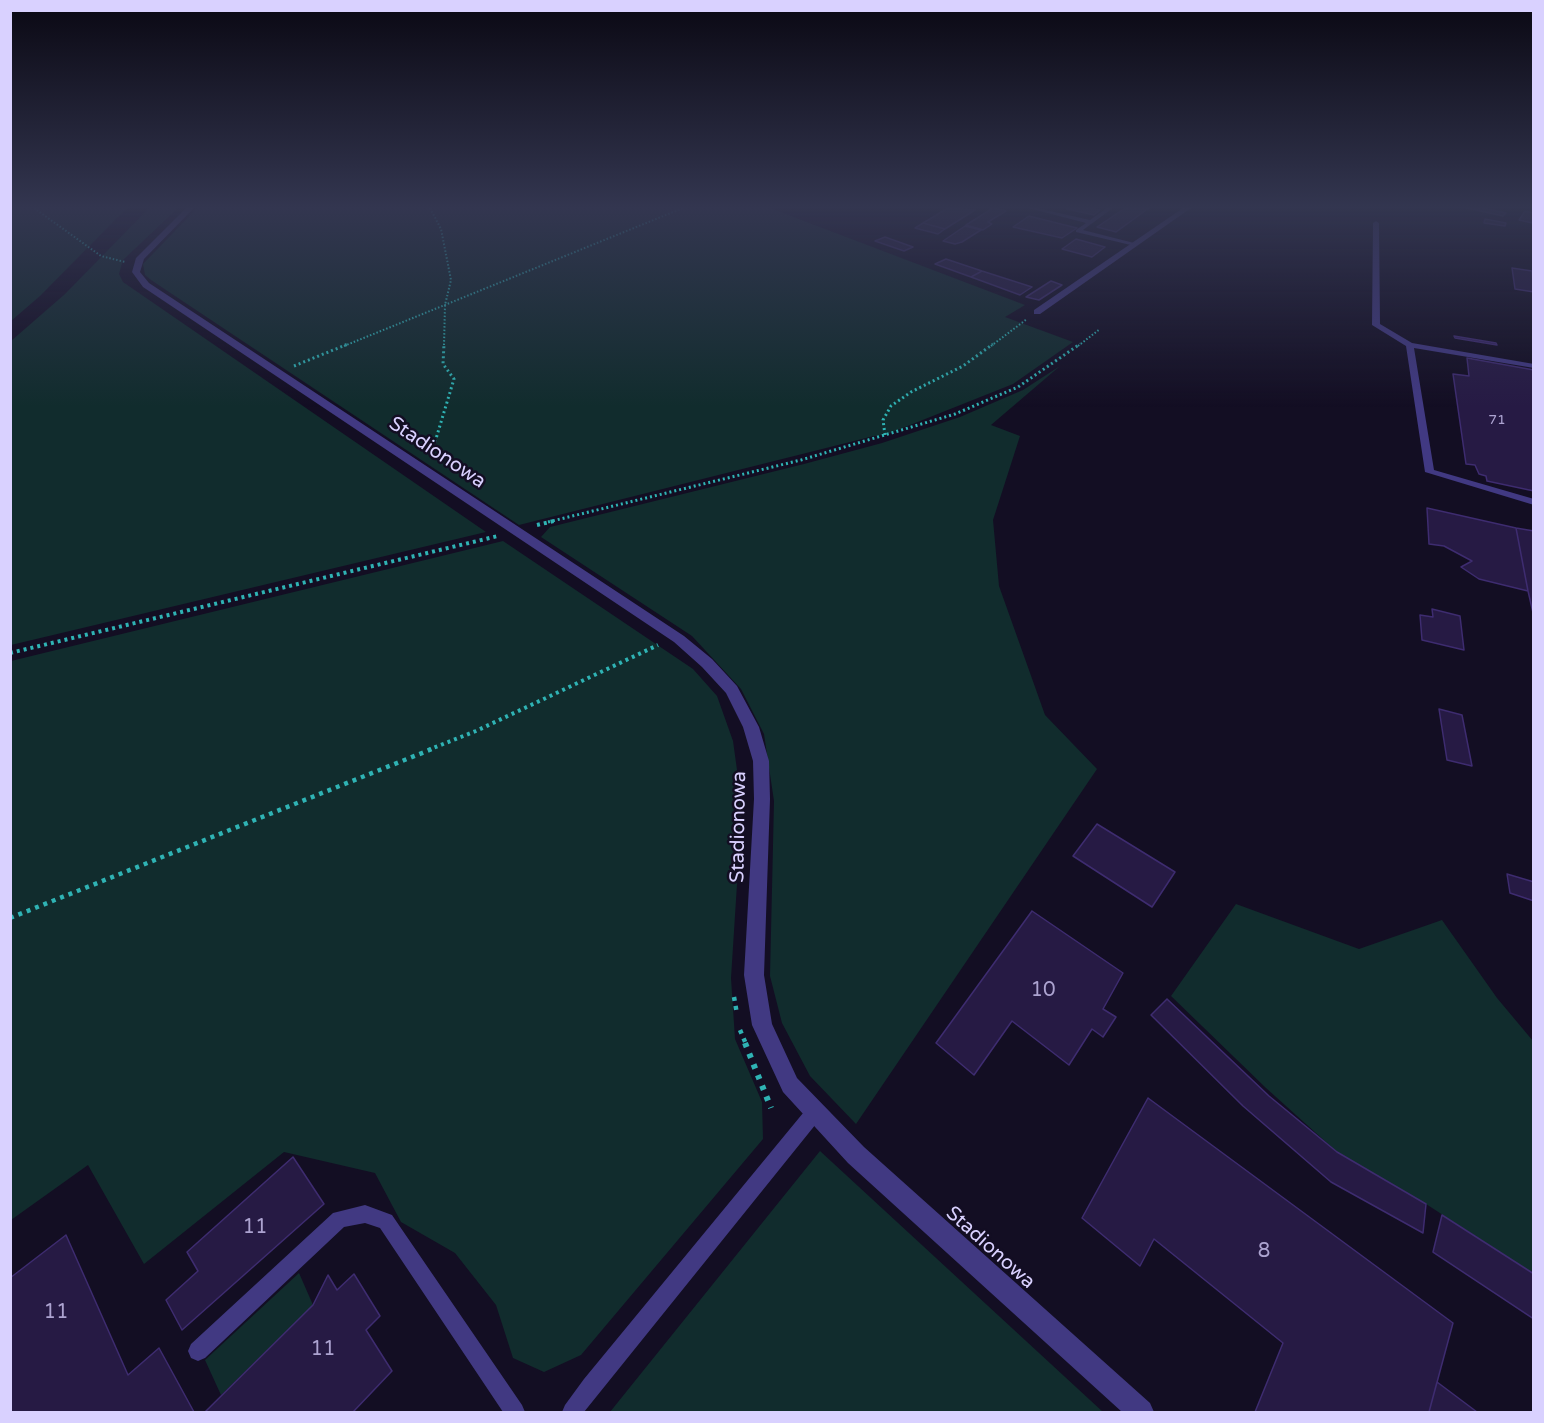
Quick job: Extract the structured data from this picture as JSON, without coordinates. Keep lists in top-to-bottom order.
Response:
{
  "streets": {
    "street": ["Stadionowa"]
  },
  "house_numbers": [
    "71",
    "10",
    "11",
    "8",
    "11",
    "11"
  ]
}
